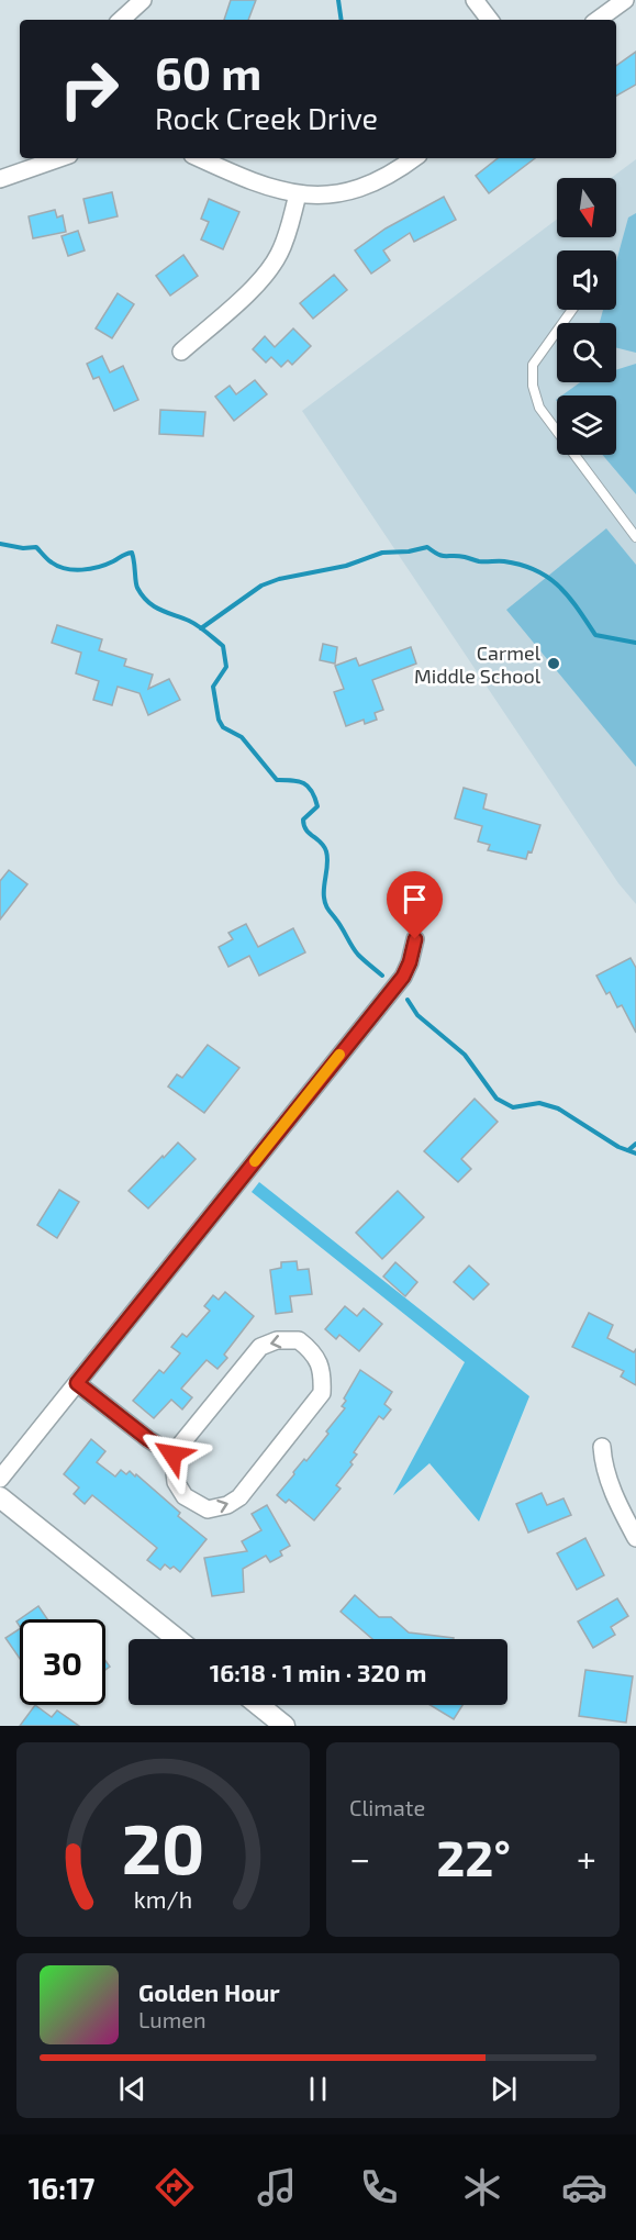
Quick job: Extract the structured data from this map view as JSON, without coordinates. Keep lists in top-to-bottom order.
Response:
{
  "places": ["Carmel Middle School"],
  "north": "bottom",
  "page": {
    "turn": ["60 m", "Rock Creek Drive"],
    "limit": "30",
    "trip": "16:18 · 1 min · 320 m",
    "tile": "Climate",
    "heat": ["−", "22°", "+"],
    "song": ["Golden Hour", "Lumen"],
    "tabs": "16:17",
    "gauge": ["20", "km/h"]
  }
}
